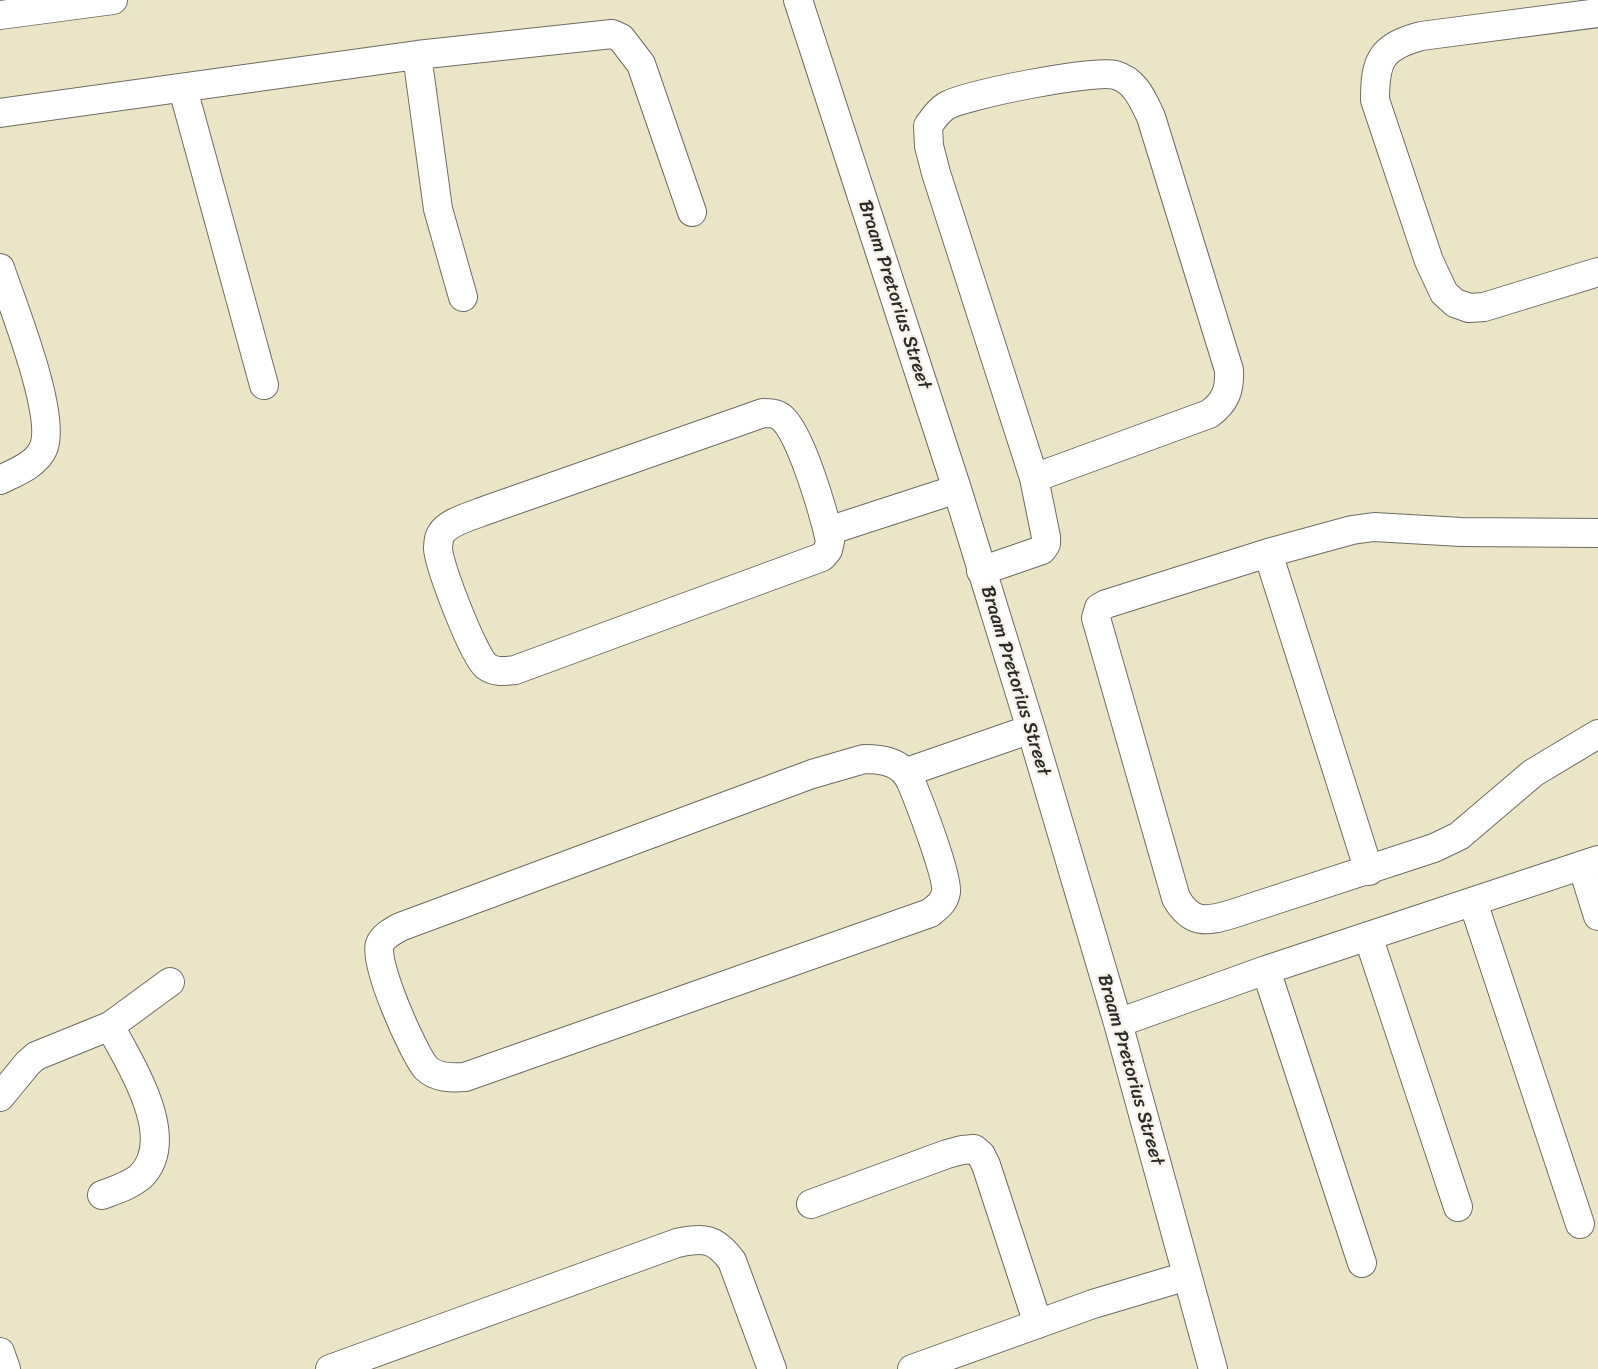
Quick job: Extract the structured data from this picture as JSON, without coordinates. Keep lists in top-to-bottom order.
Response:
{
  "streets": {
    "street": ["Braam Pretorius Street"]
  }
}
